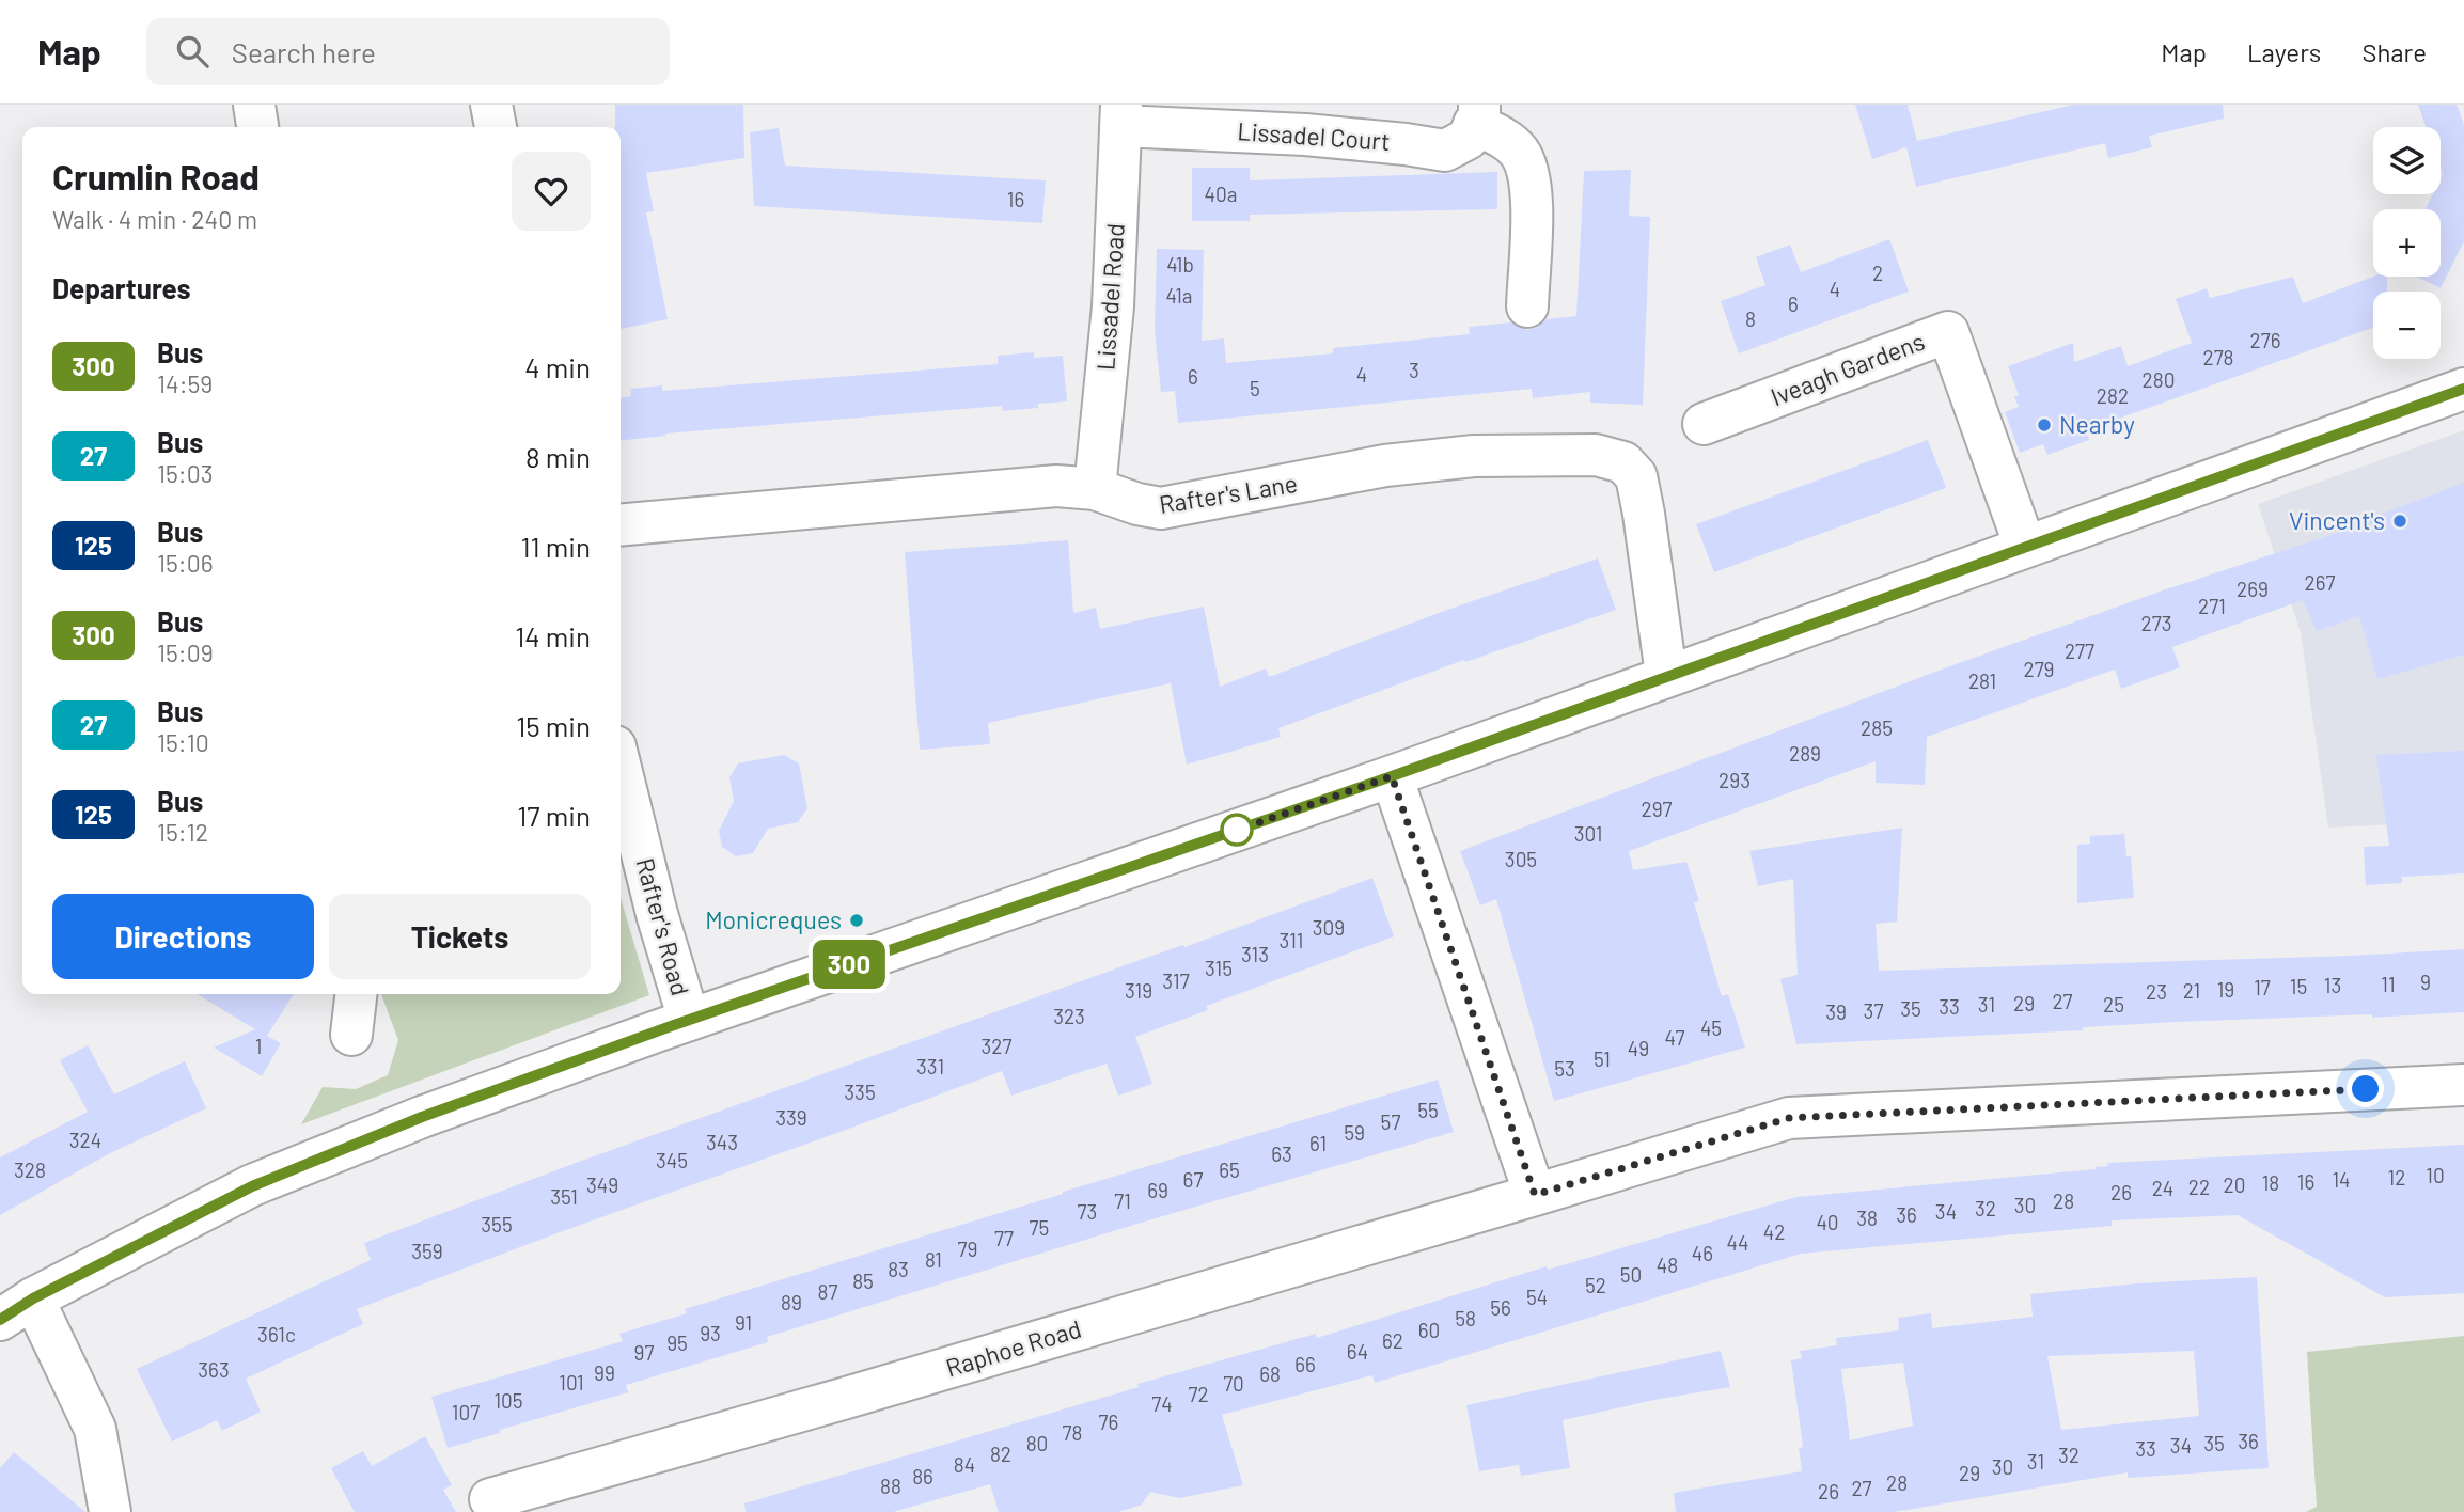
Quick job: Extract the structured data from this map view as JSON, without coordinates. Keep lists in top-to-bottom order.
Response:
{
  "streets": {
    "street": [
      "Lissadel Court",
      "Lissadel Road",
      "Iveagh Gardens",
      "Rafter's Lane",
      "Rafter's Road",
      "Raphoe Road"
    ]
  },
  "crossings": [
    ["Lissadel Court", "Lissadel Road"],
    ["Lissadel Road", "Rafter's Lane"]
  ],
  "places": ["Nearby", "Vincent's", "Monicreques"],
  "lines": ["bus line 300"],
  "house_numbers": [
    "40a",
    "16",
    "41b",
    "2",
    "4",
    "41a",
    "6",
    "8",
    "276",
    "278",
    "3",
    "4",
    "6",
    "280",
    "5",
    "282",
    "267",
    "269",
    "271",
    "273",
    "277",
    "279",
    "281",
    "285",
    "289",
    "293",
    "297",
    "301",
    "305",
    "309",
    "311",
    "313",
    "315",
    "317",
    "9",
    "11",
    "13",
    "15",
    "17",
    "19",
    "319",
    "21",
    "23",
    "27",
    "29",
    "31",
    "25",
    "33",
    "35",
    "37",
    "39",
    "323",
    "45",
    "47",
    "1",
    "327",
    "49",
    "51",
    "331",
    "53",
    "335",
    "55",
    "339",
    "57",
    "59",
    "324",
    "343",
    "61",
    "63",
    "345",
    "328",
    "65",
    "10",
    "12",
    "67",
    "14",
    "16",
    "18",
    "349",
    "20",
    "22",
    "24",
    "69",
    "26",
    "351",
    "71",
    "28",
    "30",
    "32",
    "73",
    "34",
    "36",
    "38",
    "40",
    "355",
    "75",
    "42",
    "77",
    "44",
    "79",
    "359",
    "46",
    "81",
    "48",
    "83",
    "50",
    "85",
    "52",
    "87",
    "54",
    "89",
    "56",
    "58",
    "91",
    "60",
    "93",
    "361c",
    "62",
    "95",
    "64",
    "97",
    "66",
    "363",
    "99",
    "68",
    "101",
    "70",
    "72",
    "105",
    "74",
    "107",
    "76",
    "78",
    "36",
    "80",
    "35",
    "34",
    "33",
    "82",
    "32",
    "31",
    "84",
    "30",
    "29",
    "86",
    "28",
    "88",
    "27",
    "26"
  ],
  "page": {
    "header": "Map",
    "search": "Search here",
    "nav": ["Map", "Layers", "Share"],
    "on_map": "300",
    "map_buttons": ["+", "−"],
    "heading": [
      ["Crumlin Road", "Walk · 4 min · 240 m"],
      "Departures"
    ],
    "list": [
      {
        "mark": "300",
        "name": "Bus",
        "note": "14:59",
        "value": "4 min"
      },
      {
        "mark": "27",
        "name": "Bus",
        "note": "15:03",
        "value": "8 min"
      },
      {
        "mark": "125",
        "name": "Bus",
        "note": "15:06",
        "value": "11 min"
      },
      {
        "mark": "300",
        "name": "Bus",
        "note": "15:09",
        "value": "14 min"
      },
      {
        "mark": "27",
        "name": "Bus",
        "note": "15:10",
        "value": "15 min"
      },
      {
        "mark": "125",
        "name": "Bus",
        "note": "15:12",
        "value": "17 min"
      }
    ],
    "buttons": ["Directions", "Tickets"]
  }
}
